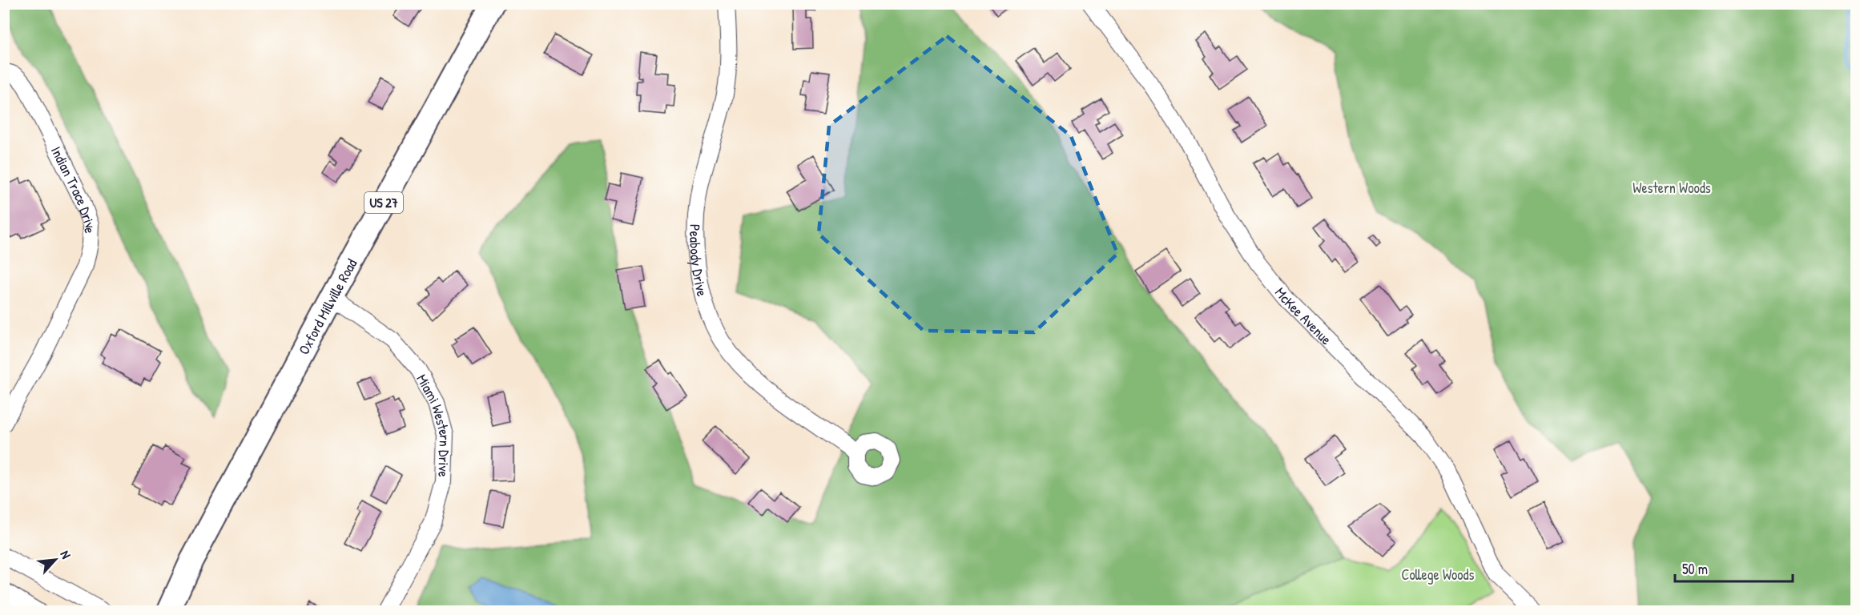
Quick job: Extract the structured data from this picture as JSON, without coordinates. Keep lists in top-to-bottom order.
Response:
{
  "streets": {
    "highway": ["US 27", "Oxford Millville Road"],
    "street": [
      "Indian Trace Drive",
      "Peabody Drive",
      "McKee Avenue",
      "Miami Western Drive"
    ]
  },
  "crossings": [
    ["Oxford Millville Road", "Miami Western Drive"]
  ],
  "parks": ["Western Woods", "College Woods"],
  "scale_bar": "50 m",
  "north": "top right"
}
